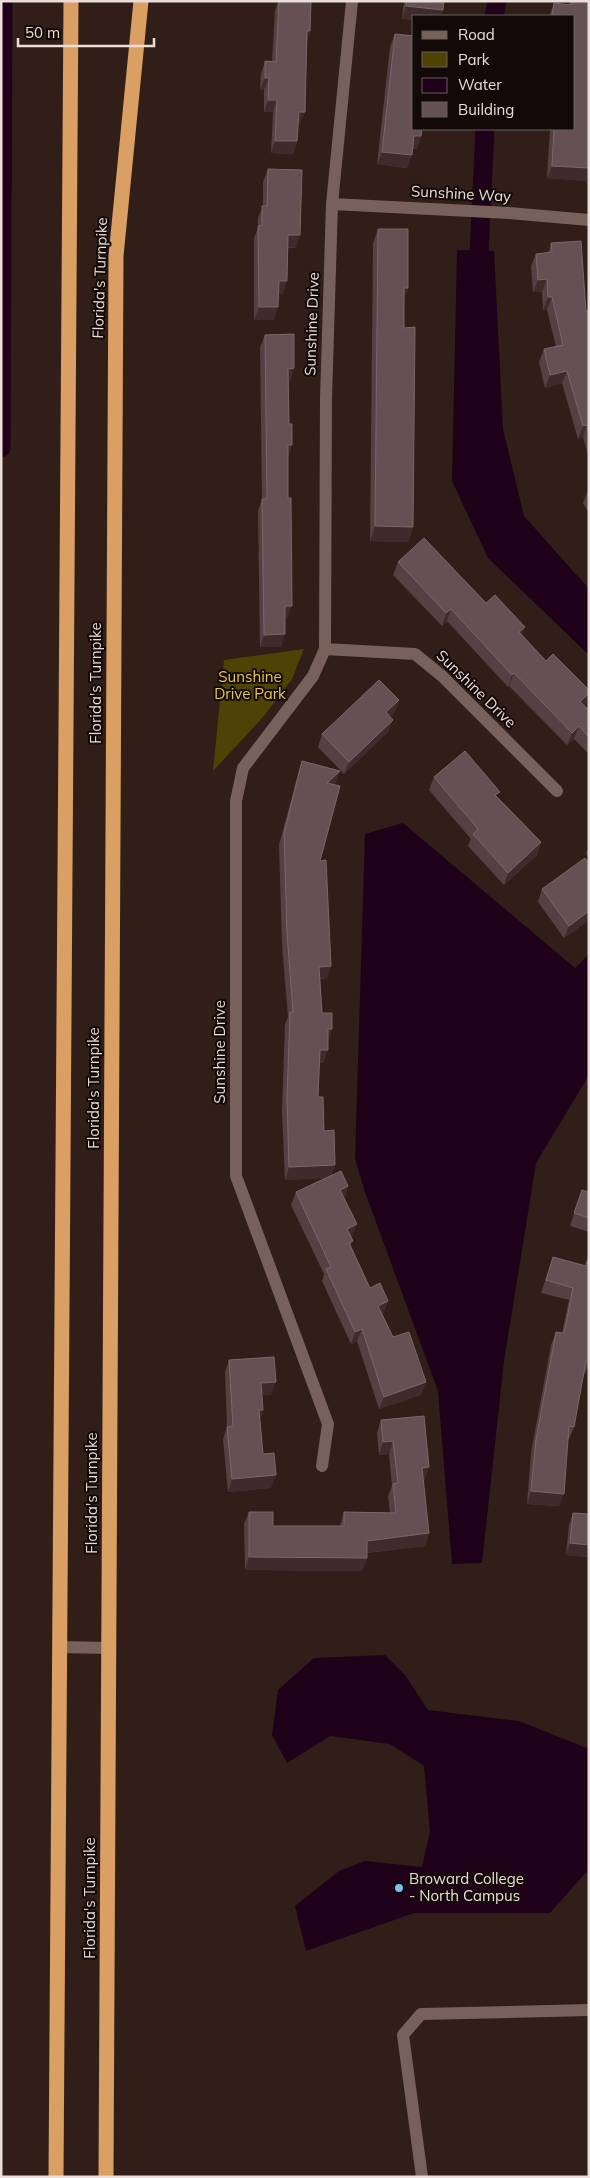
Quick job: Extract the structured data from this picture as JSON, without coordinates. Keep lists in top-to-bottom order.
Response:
{
  "streets": {
    "highway": ["Florida's Turnpike"],
    "street": ["Sunshine Way", "Sunshine Drive"]
  },
  "crossings": [
    ["Sunshine Way", "Sunshine Drive"]
  ],
  "parks": ["Sunshine Drive Park"],
  "places": ["Broward College - North Campus"],
  "legend": [
    "Road",
    "Park",
    "Water",
    "Building"
  ],
  "scale_bar": "50 m"
}
